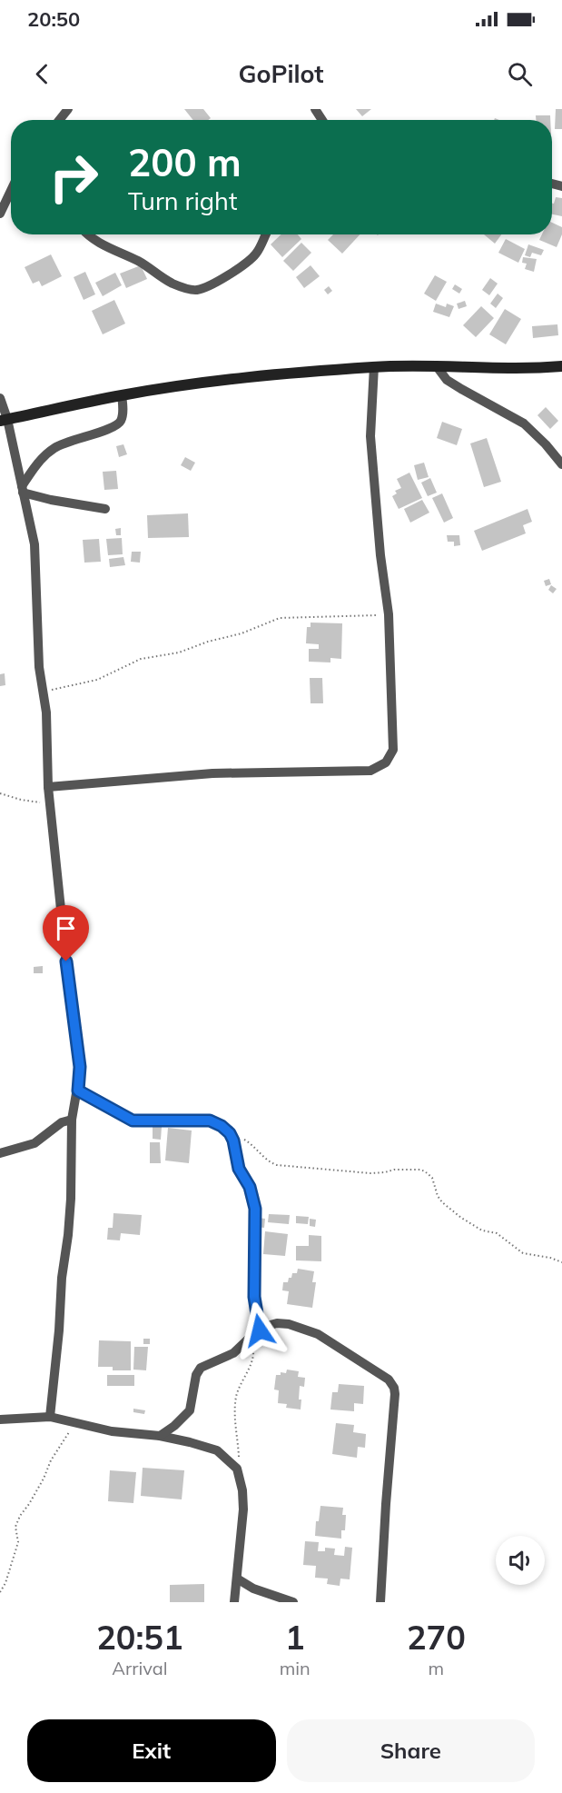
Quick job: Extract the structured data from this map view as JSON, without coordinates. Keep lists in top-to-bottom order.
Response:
{
  "page": {
    "status": "20:50",
    "header": "GoPilot",
    "turn": ["200 m", "Turn right"],
    "eta": [
      "20:51",
      "Arrival",
      "1",
      "min",
      "270",
      "m"
    ],
    "buttons": ["Exit", "Share"]
  }
}
